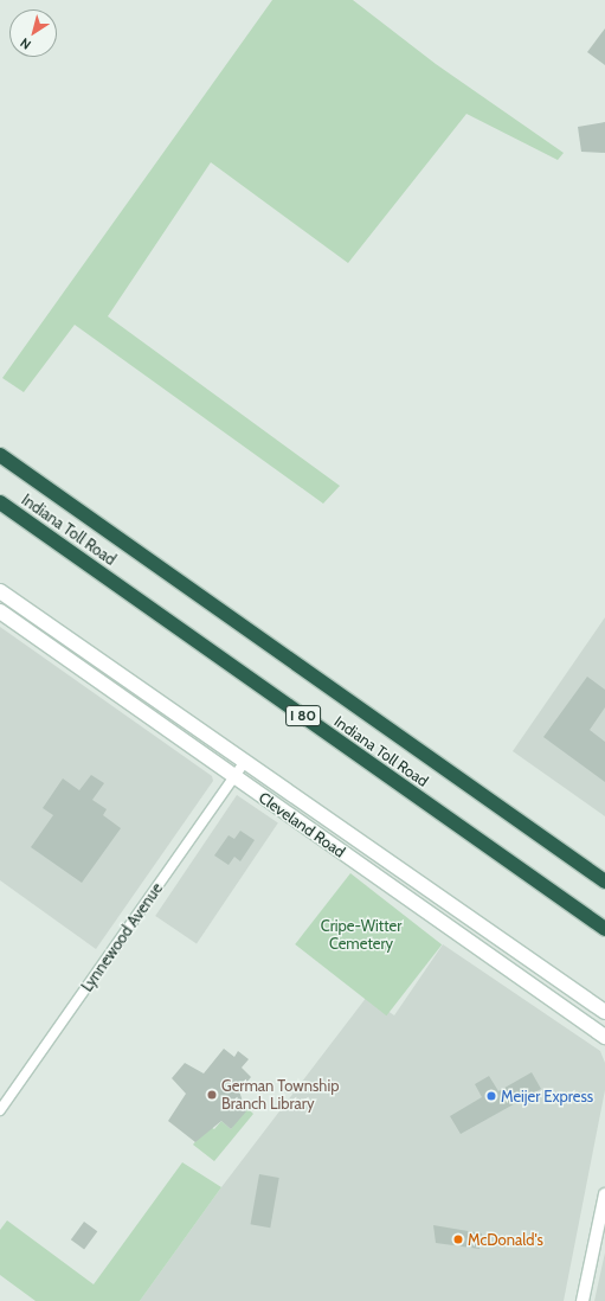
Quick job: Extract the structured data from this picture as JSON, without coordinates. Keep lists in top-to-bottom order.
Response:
{
  "streets": {
    "highway": ["Indiana Toll Road", "I 80"],
    "main road": ["Cleveland Road"],
    "street": ["Lynnewood Avenue"]
  },
  "crossings": [
    ["Cleveland Road", "Lynnewood Avenue"]
  ],
  "parks": ["Cripe-Witter Cemetery"],
  "places": ["German Township Branch Library", "Meijer Express", "McDonald's"],
  "north": "bottom left"
}
